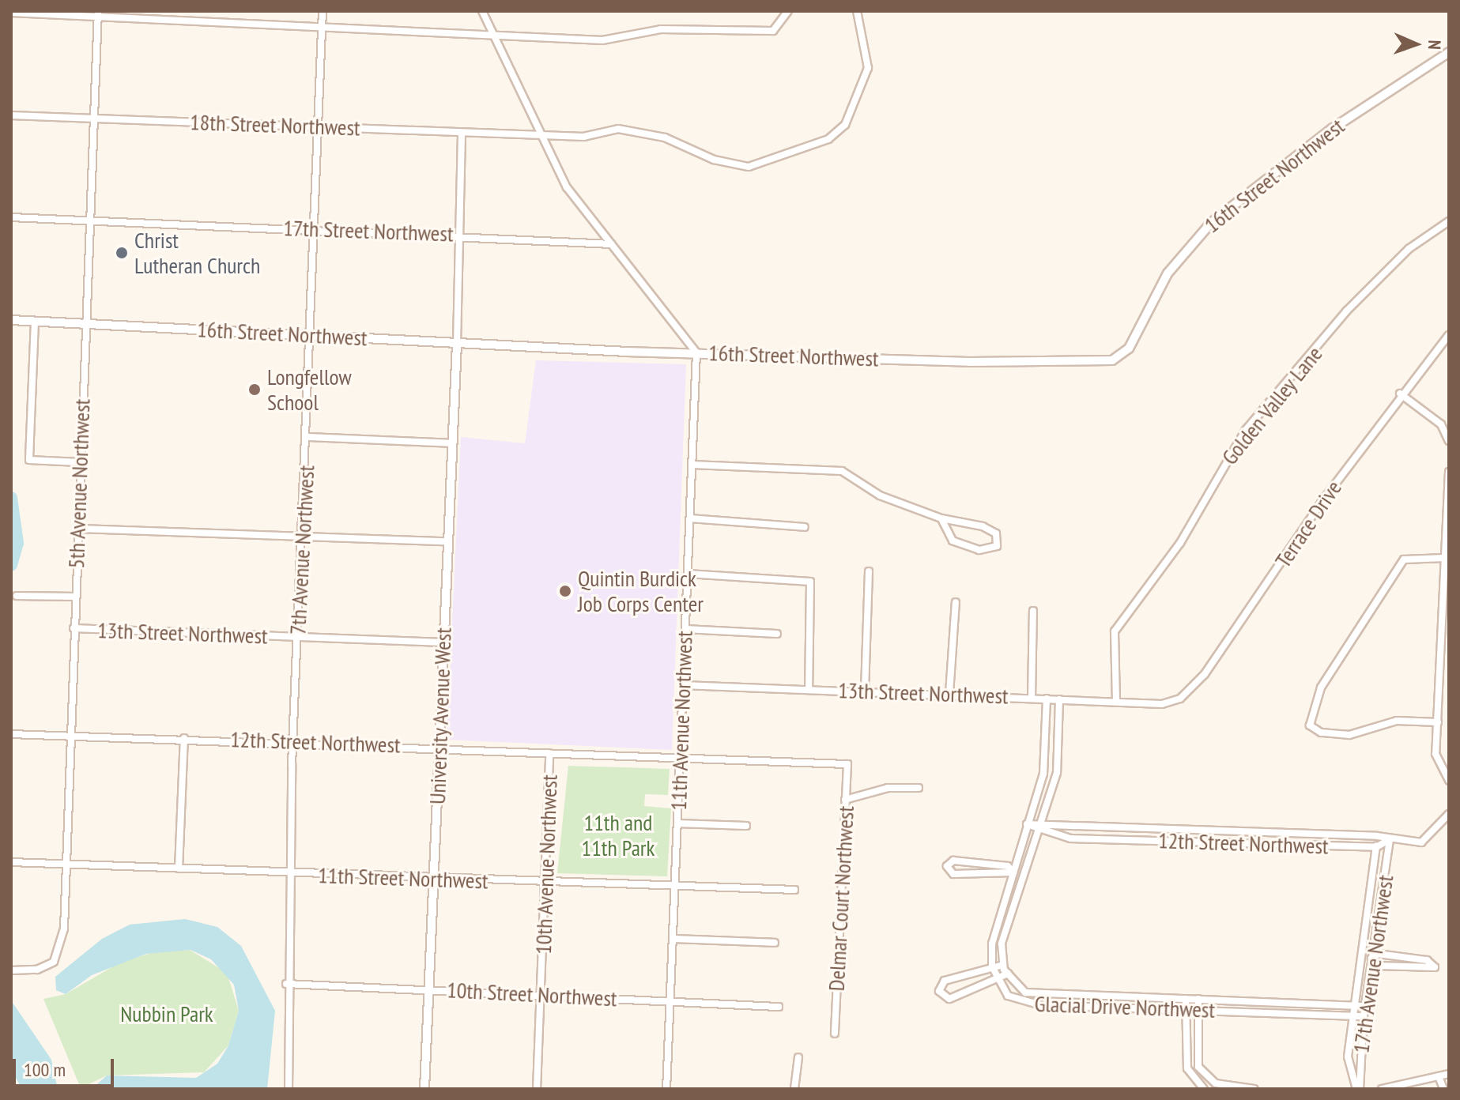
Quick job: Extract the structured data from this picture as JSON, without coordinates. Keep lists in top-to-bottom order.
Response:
{
  "streets": {
    "street": [
      "18th Street Northwest",
      "16th Street Northwest",
      "17th Street Northwest",
      "Golden Valley Lane",
      "5th Avenue Northwest",
      "Terrace Drive",
      "7th Avenue Northwest",
      "13th Street Northwest",
      "University Avenue West",
      "11th Avenue Northwest",
      "12th Street Northwest",
      "10th Avenue Northwest",
      "11th Street Northwest",
      "Delmar Court Northwest",
      "17th Avenue Northwest",
      "10th Street Northwest",
      "Glacial Drive Northwest"
    ]
  },
  "crossings": [
    ["18th Street Northwest", "5th Avenue Northwest"],
    ["18th Street Northwest", "7th Avenue Northwest"],
    ["16th Street Northwest", "5th Avenue Northwest"],
    ["16th Street Northwest", "7th Avenue Northwest"],
    ["16th Street Northwest", "University Avenue West"],
    ["16th Street Northwest", "11th Avenue Northwest"],
    ["17th Street Northwest", "5th Avenue Northwest"],
    ["17th Street Northwest", "7th Avenue Northwest"],
    ["Golden Valley Lane", "13th Street Northwest"],
    ["5th Avenue Northwest", "13th Street Northwest"],
    ["5th Avenue Northwest", "12th Street Northwest"],
    ["5th Avenue Northwest", "11th Street Northwest"],
    ["Terrace Drive", "13th Street Northwest"],
    ["7th Avenue Northwest", "13th Street Northwest"],
    ["7th Avenue Northwest", "12th Street Northwest"],
    ["7th Avenue Northwest", "11th Street Northwest"],
    ["7th Avenue Northwest", "10th Street Northwest"],
    ["13th Street Northwest", "University Avenue West"],
    ["13th Street Northwest", "11th Avenue Northwest"],
    ["13th Street Northwest", "Glacial Drive Northwest"],
    ["University Avenue West", "12th Street Northwest"],
    ["University Avenue West", "11th Street Northwest"],
    ["University Avenue West", "10th Street Northwest"],
    ["11th Avenue Northwest", "12th Street Northwest"],
    ["11th Avenue Northwest", "11th Street Northwest"],
    ["11th Avenue Northwest", "10th Street Northwest"],
    ["12th Street Northwest", "10th Avenue Northwest"],
    ["12th Street Northwest", "Delmar Court Northwest"],
    ["12th Street Northwest", "Glacial Drive Northwest"],
    ["10th Avenue Northwest", "11th Street Northwest"],
    ["10th Avenue Northwest", "10th Street Northwest"],
    ["17th Avenue Northwest", "Glacial Drive Northwest"]
  ],
  "parks": ["11th and 11th Park", "Nubbin Park"],
  "places": ["Christ Lutheran Church", "Longfellow School", "Quintin Burdick Job Corps Center"],
  "scale_bar": "100 m",
  "north": "right"
}
